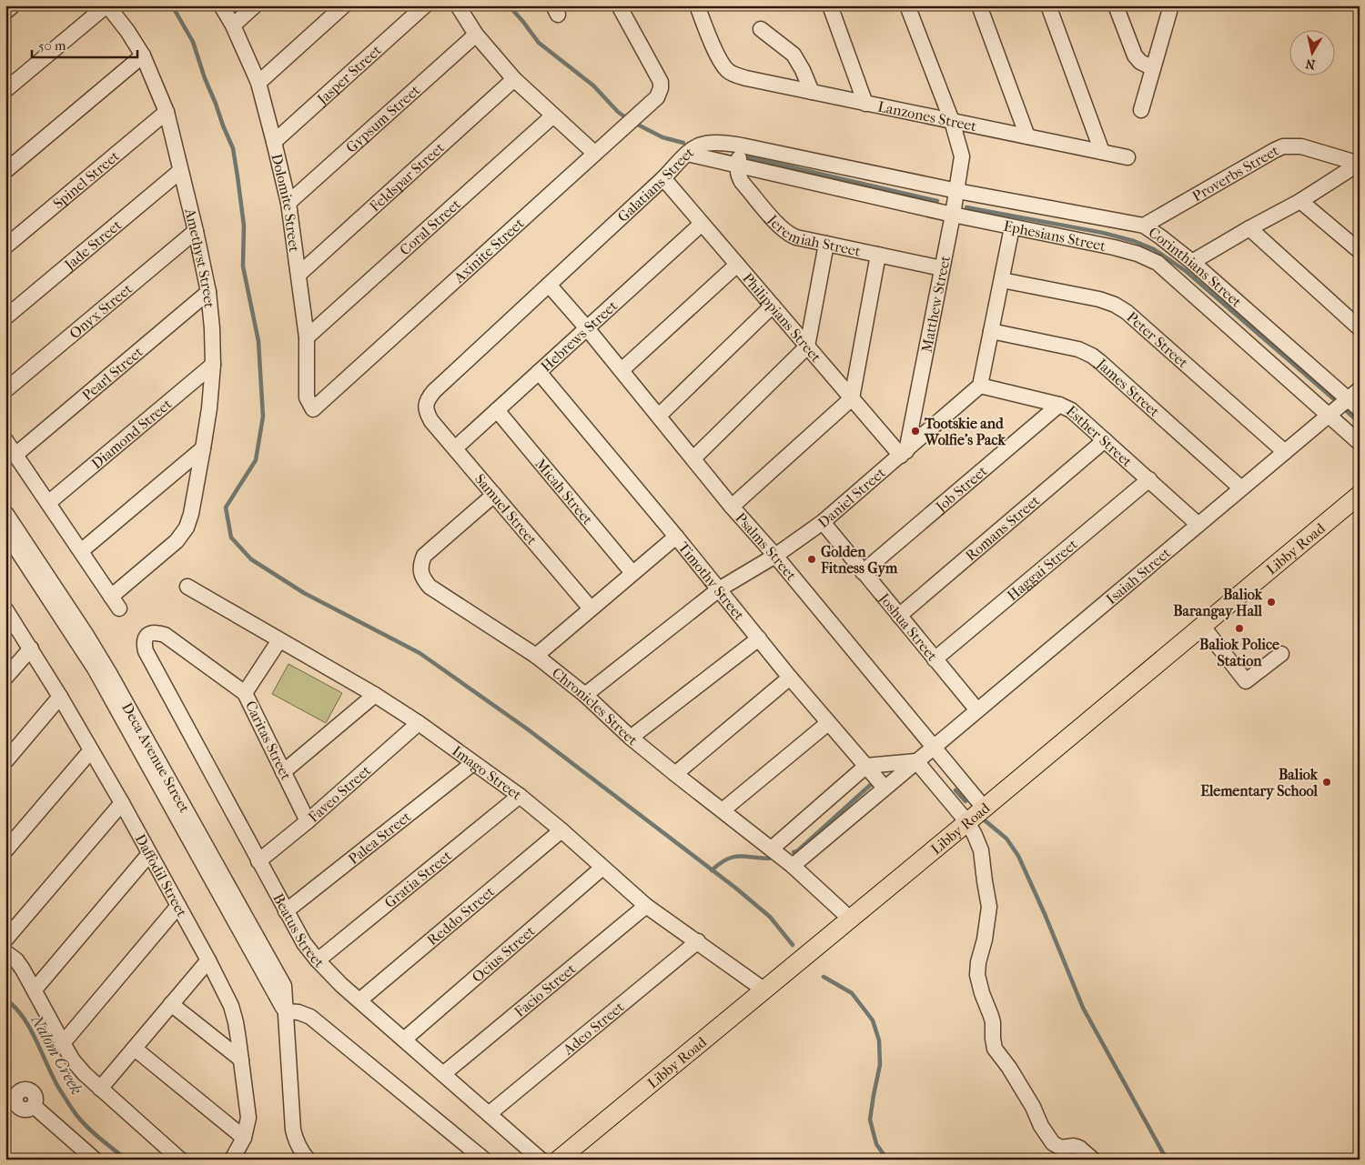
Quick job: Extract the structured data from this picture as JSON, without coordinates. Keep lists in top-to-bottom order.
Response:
{
  "streets": {
    "main road": ["Libby Road"],
    "street": [
      "Jasper Street",
      "Lanzones Street",
      "Gypsum Street",
      "Proverbs Street",
      "Feldspar Street",
      "Spinel Street",
      "Galatians Street",
      "Dolomite Street",
      "Coral Street",
      "Jeremiah Street",
      "Ephesians Street",
      "Jade Street",
      "Axinite Street",
      "Amethyst Street",
      "Corinthians Street",
      "Matthew Street",
      "Onyx Street",
      "Philippians Street",
      "Hebrews Street",
      "Peter Street",
      "Pearl Street",
      "James Street",
      "Diamond Street",
      "Esther Street",
      "Job Street",
      "Micah Street",
      "Daniel Street",
      "Samuel Street",
      "Romans Street",
      "Psalms Street",
      "Haggai Street",
      "Isaiah Street",
      "Timothy Street",
      "Joshua Street",
      "Chronicles Street",
      "Caritas Street",
      "Deca Avenue Street",
      "Imago Street",
      "Faveo Street",
      "Palea Street",
      "Daffodil Street",
      "Gratia Street",
      "Reddo Street",
      "Beatus Street",
      "Ocius Street",
      "Facio Street",
      "Adeo Street"
    ]
  },
  "crossings": [
    ["Jasper Street", "Dolomite Street"],
    ["Lanzones Street", "Matthew Street"],
    ["Gypsum Street", "Dolomite Street"],
    ["Proverbs Street", "Corinthians Street"],
    ["Feldspar Street", "Dolomite Street"],
    ["Spinel Street", "Amethyst Street"],
    ["Galatians Street", "Ephesians Street"],
    ["Galatians Street", "Corinthians Street"],
    ["Galatians Street", "Matthew Street"],
    ["Galatians Street", "Philippians Street"],
    ["Galatians Street", "Samuel Street"],
    ["Galatians Street", "Psalms Street"],
    ["Dolomite Street", "Coral Street"],
    ["Dolomite Street", "Axinite Street"],
    ["Jeremiah Street", "Ephesians Street"],
    ["Jeremiah Street", "Matthew Street"],
    ["Ephesians Street", "Matthew Street"],
    ["Ephesians Street", "Isaiah Street"],
    ["Jade Street", "Amethyst Street"],
    ["Amethyst Street", "Onyx Street"],
    ["Amethyst Street", "Pearl Street"],
    ["Amethyst Street", "Diamond Street"],
    ["Corinthians Street", "Matthew Street"],
    ["Corinthians Street", "Isaiah Street"],
    ["Matthew Street", "Philippians Street"],
    ["Matthew Street", "Daniel Street"],
    ["Philippians Street", "Hebrews Street"],
    ["Philippians Street", "Daniel Street"],
    ["Hebrews Street", "Micah Street"],
    ["Hebrews Street", "Samuel Street"],
    ["Hebrews Street", "Psalms Street"],
    ["Hebrews Street", "Timothy Street"],
    ["Peter Street", "Isaiah Street"],
    ["James Street", "Isaiah Street"],
    ["Esther Street", "Job Street"],
    ["Esther Street", "Daniel Street"],
    ["Esther Street", "Romans Street"],
    ["Esther Street", "Haggai Street"],
    ["Esther Street", "Isaiah Street"],
    ["Job Street", "Joshua Street"],
    ["Daniel Street", "Psalms Street"],
    ["Daniel Street", "Timothy Street"],
    ["Daniel Street", "Joshua Street"],
    ["Daniel Street", "Chronicles Street"],
    ["Samuel Street", "Chronicles Street"],
    ["Romans Street", "Joshua Street"],
    ["Psalms Street", "Libby Road"],
    ["Psalms Street", "Isaiah Street"],
    ["Libby Road", "Chronicles Street"],
    ["Libby Road", "Imago Street"],
    ["Haggai Street", "Joshua Street"],
    ["Isaiah Street", "Timothy Street"],
    ["Isaiah Street", "Joshua Street"],
    ["Isaiah Street", "Chronicles Street"],
    ["Caritas Street", "Faveo Street"],
    ["Caritas Street", "Beatus Street"],
    ["Imago Street", "Faveo Street"],
    ["Imago Street", "Palea Street"],
    ["Imago Street", "Gratia Street"],
    ["Imago Street", "Reddo Street"],
    ["Imago Street", "Ocius Street"],
    ["Imago Street", "Facio Street"],
    ["Imago Street", "Adeo Street"],
    ["Faveo Street", "Beatus Street"],
    ["Palea Street", "Beatus Street"],
    ["Gratia Street", "Beatus Street"],
    ["Reddo Street", "Beatus Street"],
    ["Beatus Street", "Ocius Street"],
    ["Beatus Street", "Facio Street"],
    ["Beatus Street", "Adeo Street"]
  ],
  "water": ["Nalom Creek"],
  "places": [
    "Tootskie and Wolfie's Pack",
    "Golden Fitness Gym",
    "Baliok Barangay Hall",
    "Baliok Police Station",
    "Baliok Elementary School"
  ],
  "scale_bar": "50 m",
  "north": "bottom"
}
